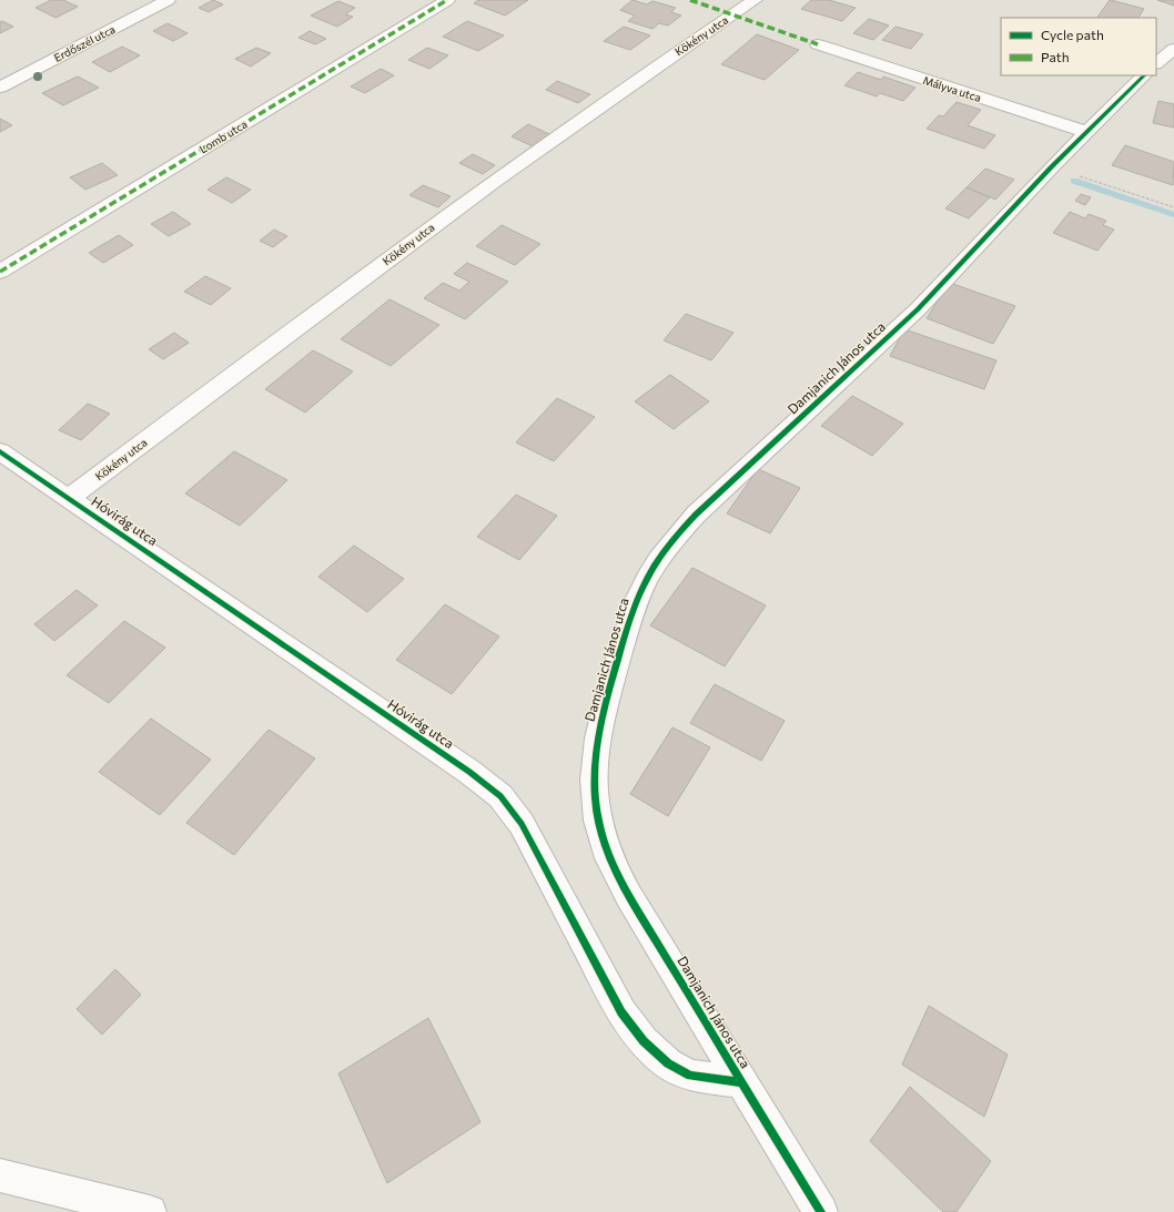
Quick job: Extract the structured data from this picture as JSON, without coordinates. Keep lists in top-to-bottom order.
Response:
{
  "streets": {
    "street": [
      "Kökény utca",
      "Erdőszél utca",
      "Mályva utca",
      "Lomb utca",
      "Damjanich János utca",
      "Hóvirág utca"
    ]
  },
  "crossings": [
    ["Kökény utca", "Hóvirág utca"],
    ["Mályva utca", "Damjanich János utca"],
    ["Damjanich János utca", "Hóvirág utca"]
  ],
  "legend": ["Cycle path", "Path"]
}
